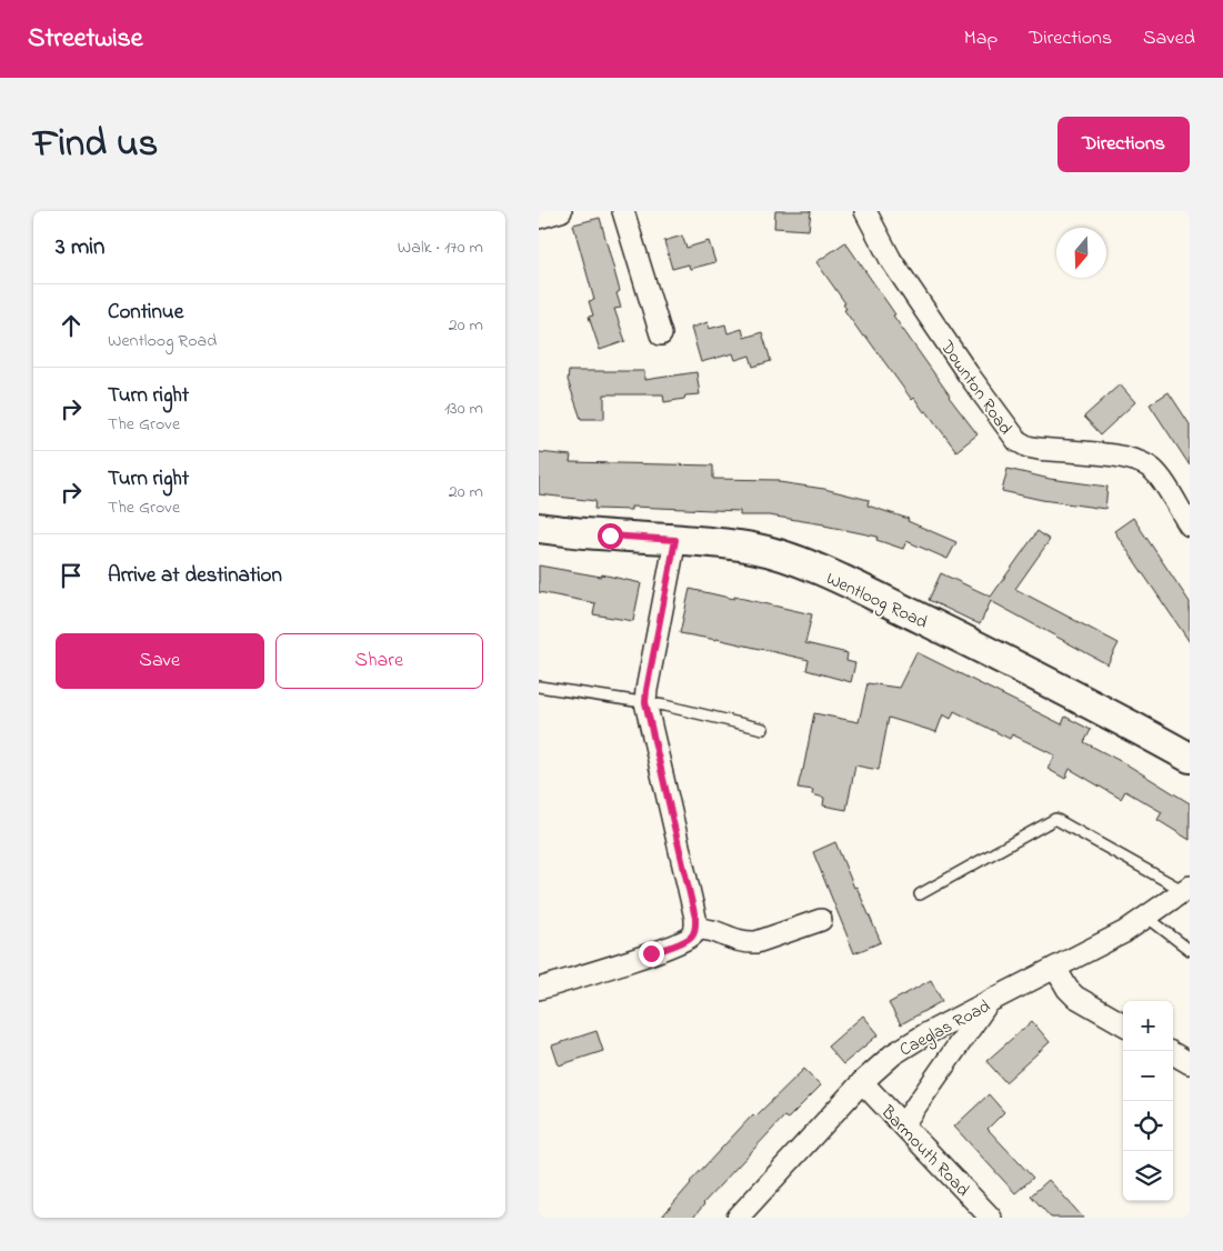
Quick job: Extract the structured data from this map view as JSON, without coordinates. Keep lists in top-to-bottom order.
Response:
{
  "streets": {
    "main road": ["Wentloog Road"],
    "street": ["Downton Road", "Caeglas Road", "Barmouth Road"]
  },
  "crossings": [
    ["Caeglas Road", "Barmouth Road"]
  ],
  "north": "bottom",
  "page": {
    "header": "Streetwise",
    "nav": ["Map", "Directions", "Saved"],
    "title": "Find us",
    "buttons": [
      "Directions",
      ["Save", "Share"]
    ],
    "heading": ["3 min", "Walk · 170 m"],
    "list": [
      ["Continue", "Wentloog Road", "20 m"],
      ["Turn right", "The Grove", "130 m"],
      ["Turn right", "The Grove", "20 m"],
      "Arrive at destination"
    ],
    "map_buttons": ["+", "−"]
  }
}
